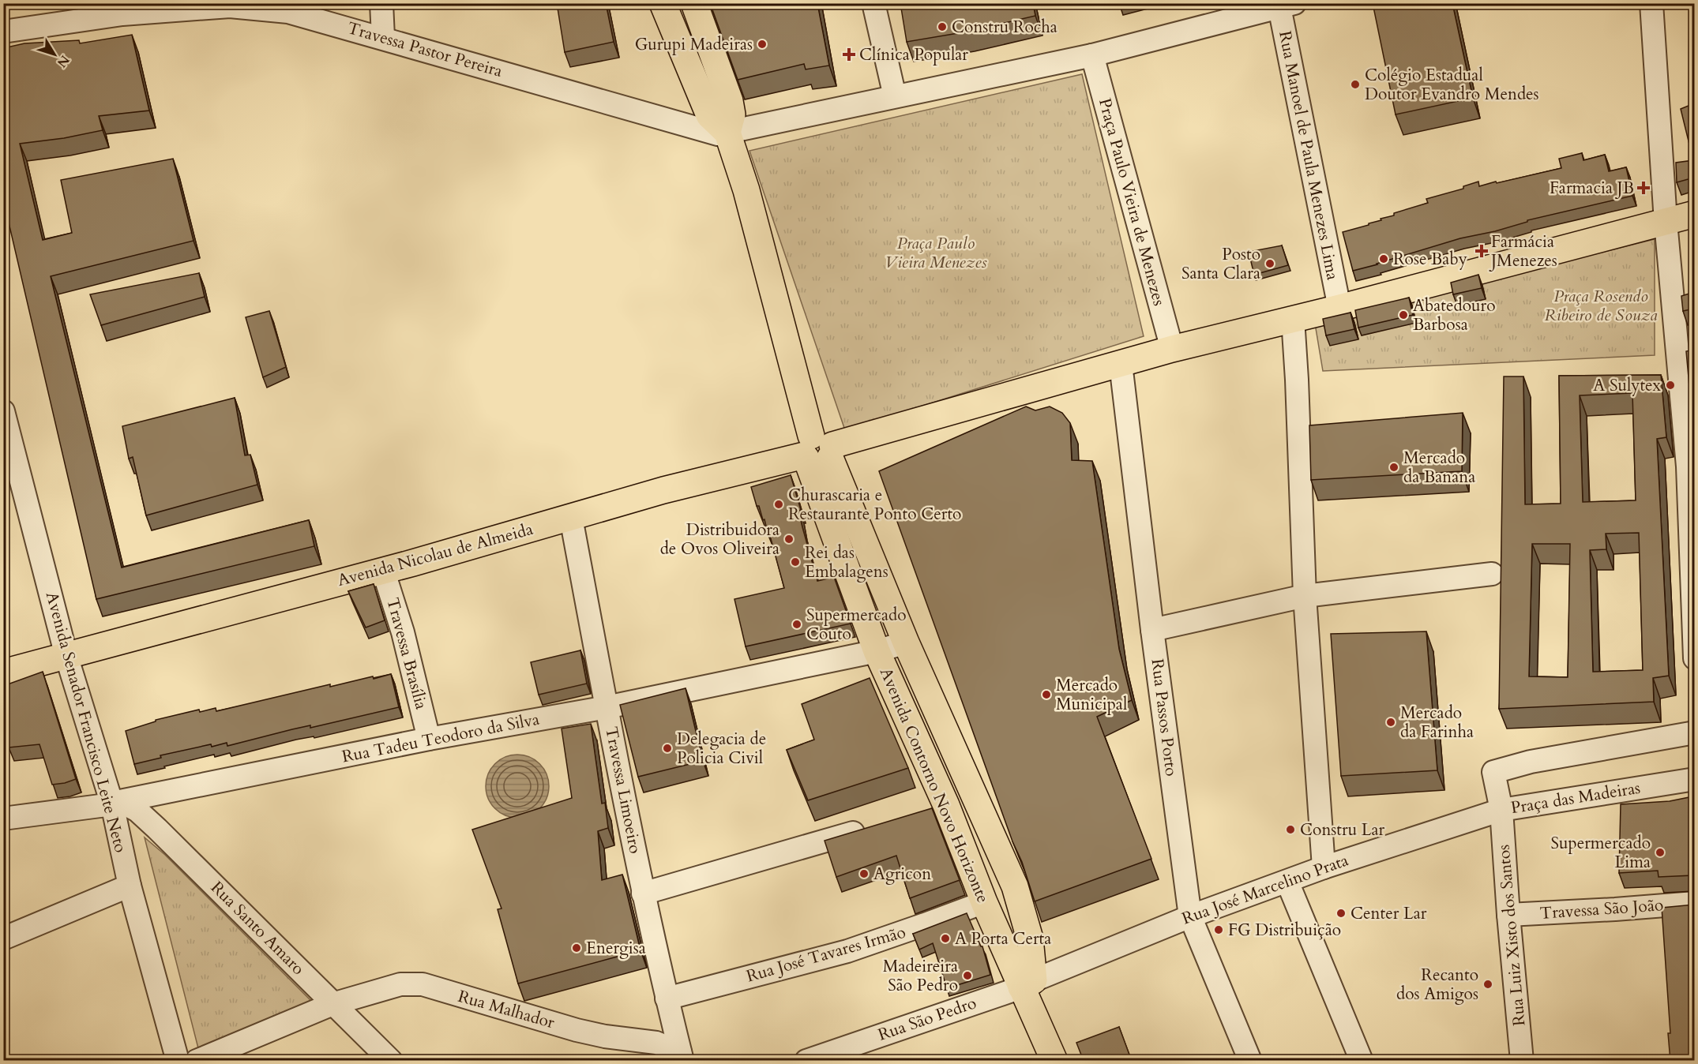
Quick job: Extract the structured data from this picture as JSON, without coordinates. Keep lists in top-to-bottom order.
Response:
{
  "streets": {
    "main road": ["Avenida Nicolau de Almeida", "Avenida Contorno Novo Horizonte"],
    "street": [
      "Travessa Pastor Pereira",
      "Rua Manoel de Paula Menezes Lima",
      "Praça Paulo Vieira de Menezes",
      "Travessa Brasília",
      "Rua Passos Porto",
      "Avenida Senador Francisco Leite Neto",
      "Rua Tadeu Teodoro da Silva",
      "Travessa Limoeiro",
      "Praça das Madeiras",
      "Rua José Marcelino Prata",
      "Travessa São João",
      "Rua Santo Amaro",
      "Rua Luiz Xisto dos Santos",
      "Rua José Tavares Irmão",
      "Rua Malhador",
      "Rua São Pedro"
    ]
  },
  "crossings": [
    ["Avenida Nicolau de Almeida", "Travessa Brasília"],
    ["Avenida Nicolau de Almeida", "Avenida Senador Francisco Leite Neto"],
    ["Avenida Nicolau de Almeida", "Avenida Contorno Novo Horizonte"],
    ["Avenida Nicolau de Almeida", "Travessa Limoeiro"],
    ["Travessa Brasília", "Rua Tadeu Teodoro da Silva"],
    ["Rua Passos Porto", "Rua José Marcelino Prata"],
    ["Avenida Senador Francisco Leite Neto", "Rua Tadeu Teodoro da Silva"],
    ["Avenida Senador Francisco Leite Neto", "Rua Santo Amaro"],
    ["Rua Tadeu Teodoro da Silva", "Avenida Contorno Novo Horizonte"],
    ["Rua Tadeu Teodoro da Silva", "Travessa Limoeiro"],
    ["Rua Tadeu Teodoro da Silva", "Rua Santo Amaro"],
    ["Avenida Contorno Novo Horizonte", "Rua José Marcelino Prata"],
    ["Avenida Contorno Novo Horizonte", "Rua José Tavares Irmão"],
    ["Avenida Contorno Novo Horizonte", "Rua São Pedro"],
    ["Travessa Limoeiro", "Rua José Tavares Irmão"],
    ["Travessa Limoeiro", "Rua Malhador"],
    ["Praça das Madeiras", "Rua José Marcelino Prata"],
    ["Praça das Madeiras", "Rua Luiz Xisto dos Santos"],
    ["Rua José Marcelino Prata", "Rua Luiz Xisto dos Santos"],
    ["Rua José Marcelino Prata", "Rua São Pedro"],
    ["Travessa São João", "Rua Luiz Xisto dos Santos"],
    ["Rua Santo Amaro", "Rua Malhador"]
  ],
  "parks": ["Praça Paulo Vieira Menezes", "Praça Rosendo Ribeiro de Souza"],
  "places": {
    "other": [
      "Constru Rocha",
      "Gurupi Madeiras",
      "Colégio Estadual Doutor Evandro Mendes",
      "Rose Baby",
      "Posto Santa Clara",
      "Abatedouro Barbosa",
      "A Sulytex",
      "Mercado da Banana",
      "Churascaria e Restaurante Ponto Certo",
      "Distribuidora de Ovos Oliveira",
      "Rei das Embalagens",
      "Supermercado Couto",
      "Mercado Municipal",
      "Mercado da Farinha",
      "Delegacia de Policia Civil",
      "Constru Lar",
      "Supermercado Lima",
      "Agricon",
      "Center Lar",
      "FG Distribuição",
      "A Porta Certa",
      "Energisa",
      "Madeireira São Pedro",
      "Recanto dos Amigos"
    ],
    "health": ["Clínica Popular", "Farmacia JB", "Farmácia JMenezes"]
  },
  "north": "bottom right"
}
